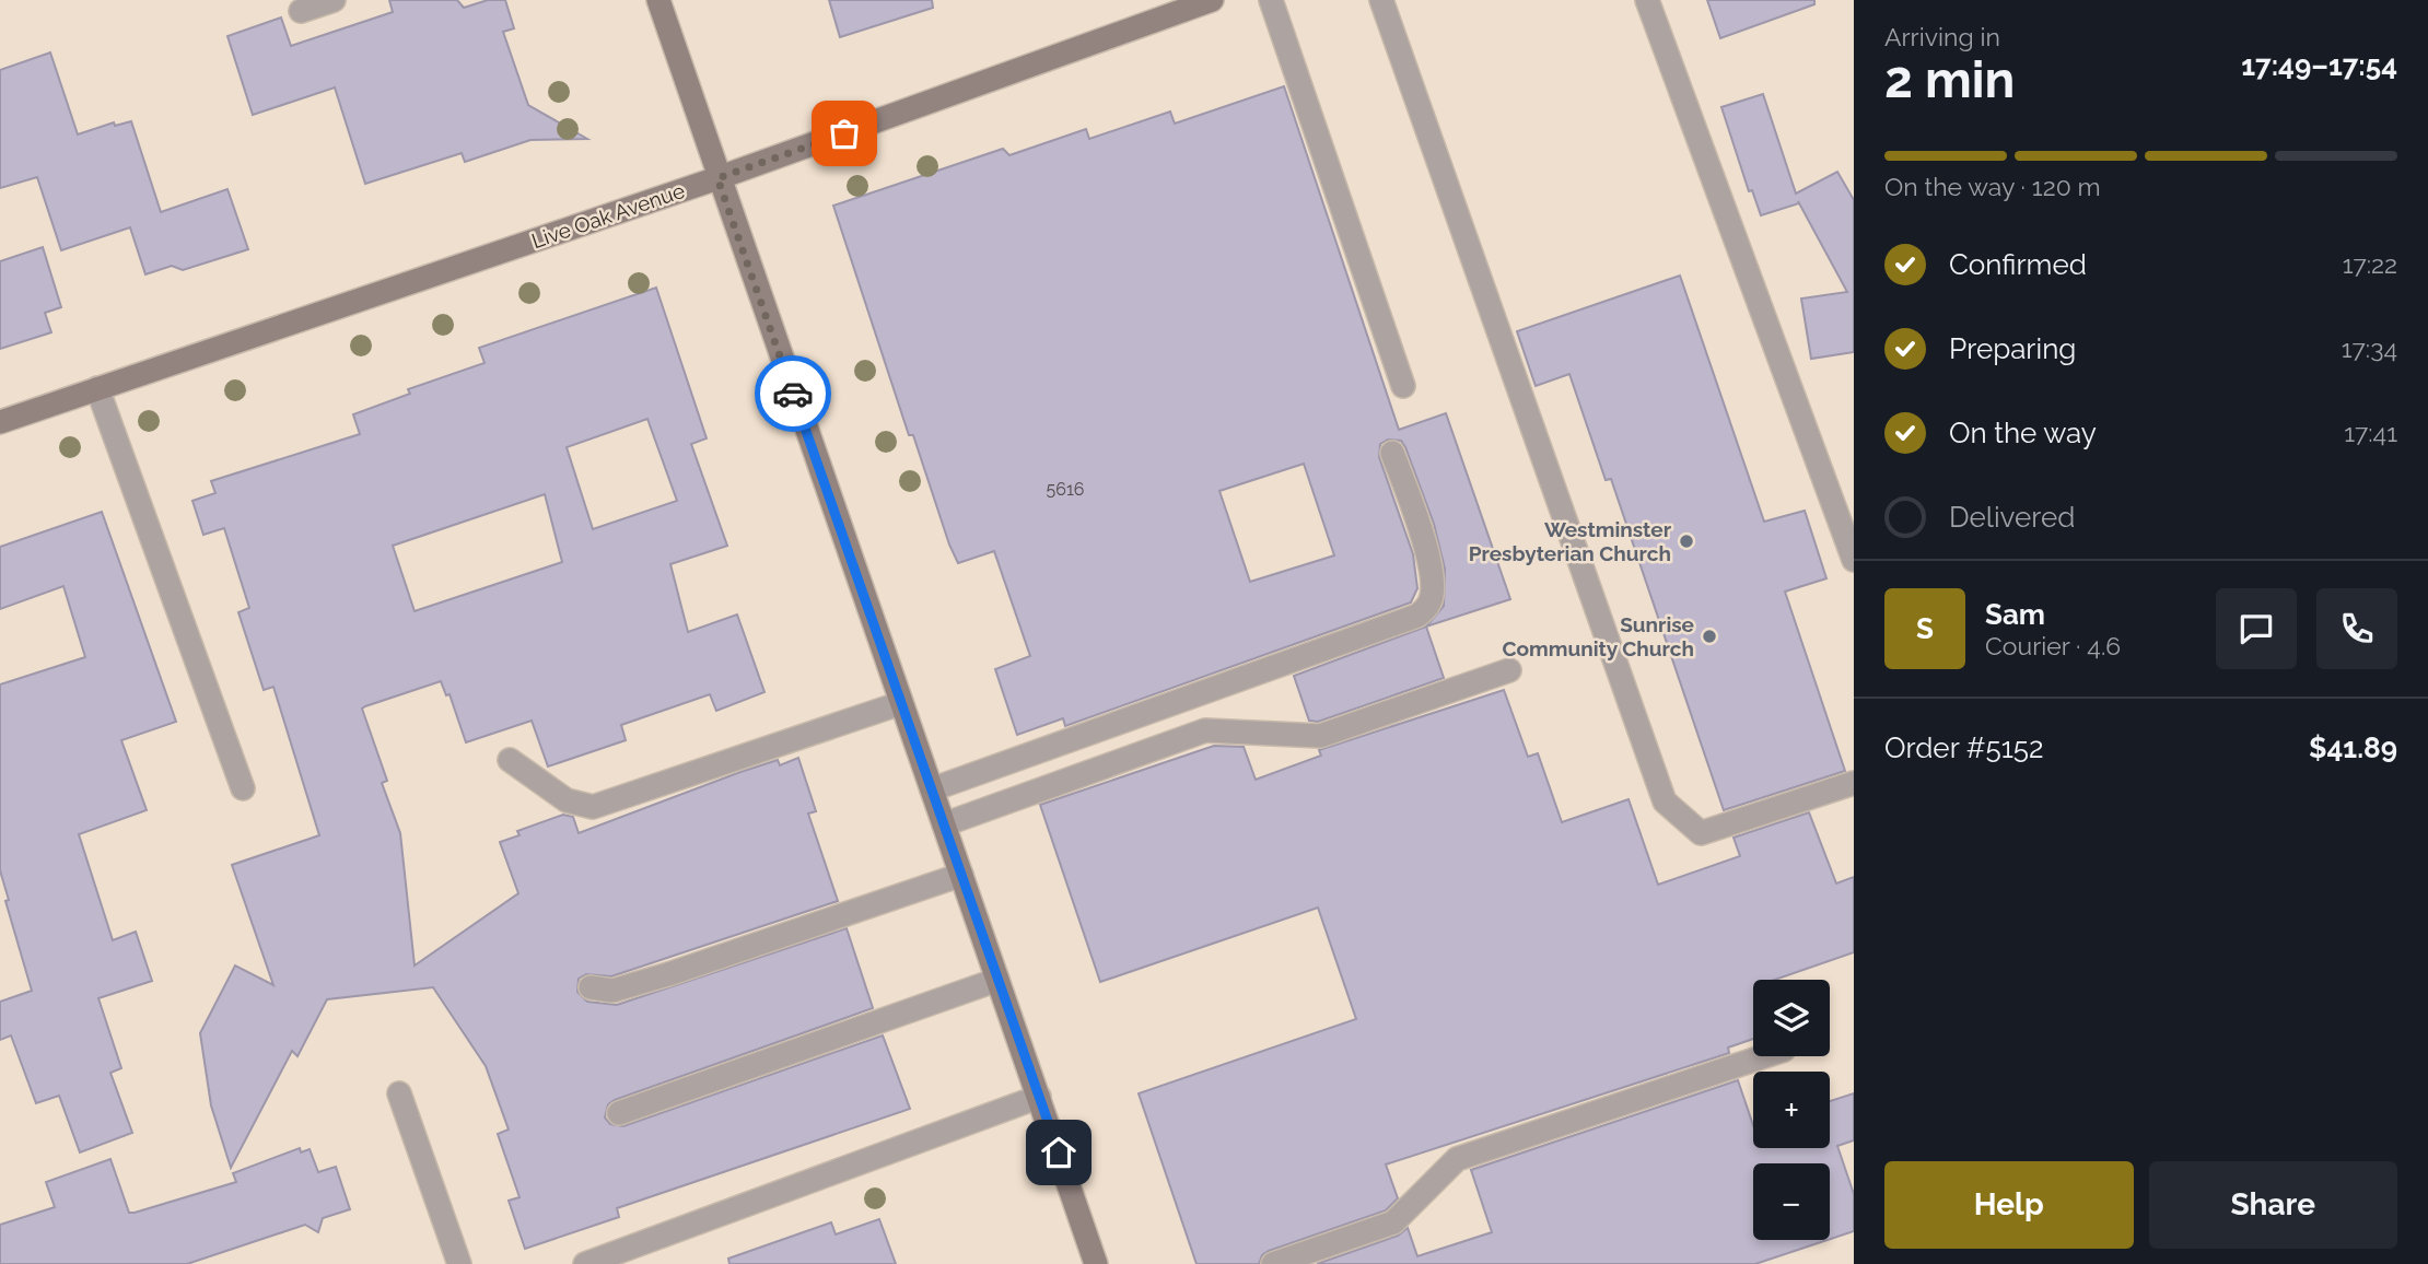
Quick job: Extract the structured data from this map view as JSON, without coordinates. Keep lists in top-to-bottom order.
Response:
{
  "streets": {
    "main road": ["Live Oak Avenue"]
  },
  "places": ["Westminster Presbyterian Church", "Sunrise Community Church"],
  "house_numbers": ["5616"],
  "page": {
    "heading": ["2 min", "Arriving in", "17:49–17:54"],
    "panel": [
      "Sam",
      "Courier · 4.6",
      "Order #5152",
      "$41.89"
    ],
    "bar": "On the way · 120 m",
    "list": [
      ["Confirmed", "17:22"],
      ["Preparing", "17:34"],
      ["On the way", "17:41"],
      "Delivered"
    ],
    "round": "S",
    "map_buttons": ["+", "−"],
    "buttons": ["Help", "Share"]
  }
}
